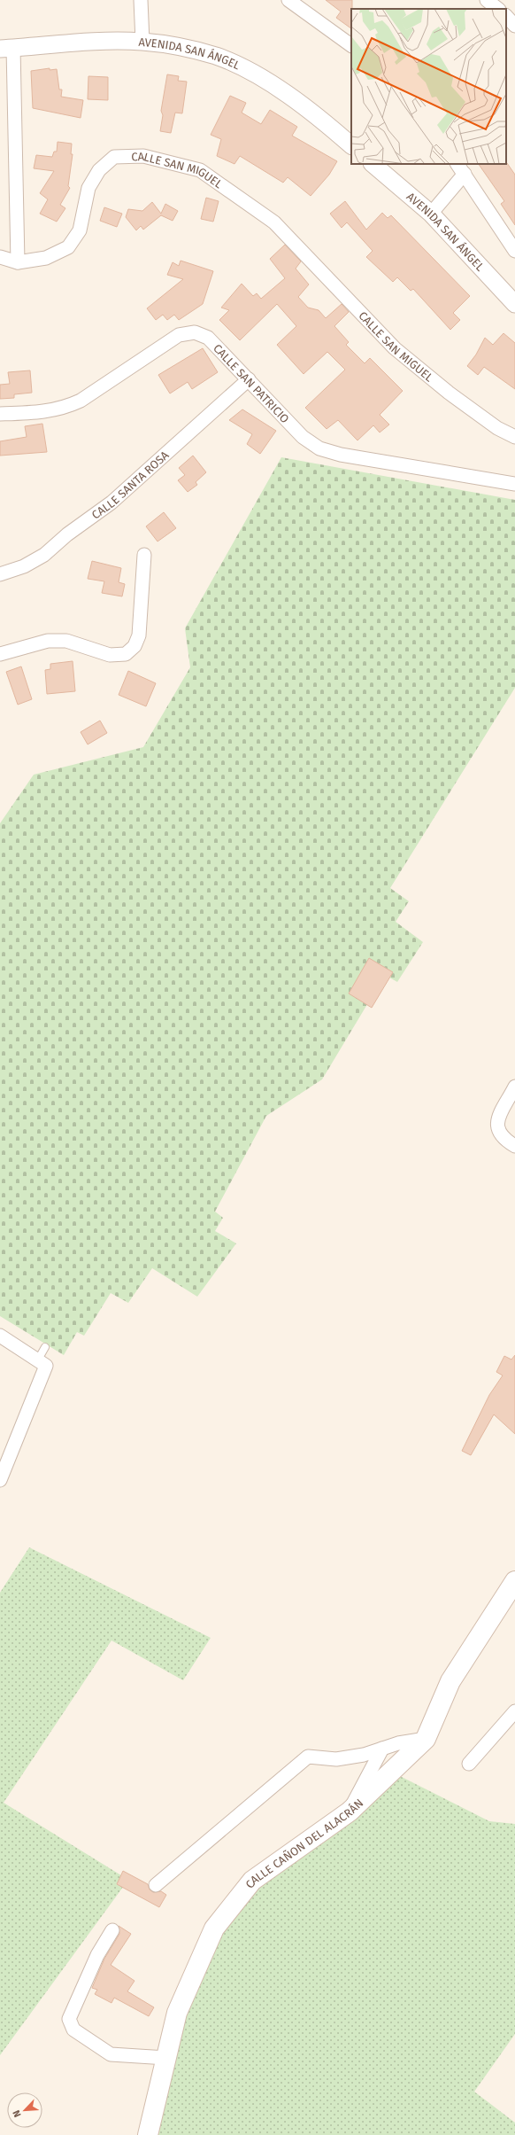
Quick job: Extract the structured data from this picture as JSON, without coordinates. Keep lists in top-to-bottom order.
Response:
{
  "streets": {
    "main road": ["CALLE CAÑON DEL ALACRÁN"],
    "street": [
      "AVENIDA SAN ÁNGEL",
      "CALLE SAN MIGUEL",
      "CALLE SAN PATRICIO",
      "CALLE SANTA ROSA"
    ]
  },
  "crossings": [
    ["CALLE SAN PATRICIO", "CALLE SANTA ROSA"]
  ],
  "north": "bottom left"
}
